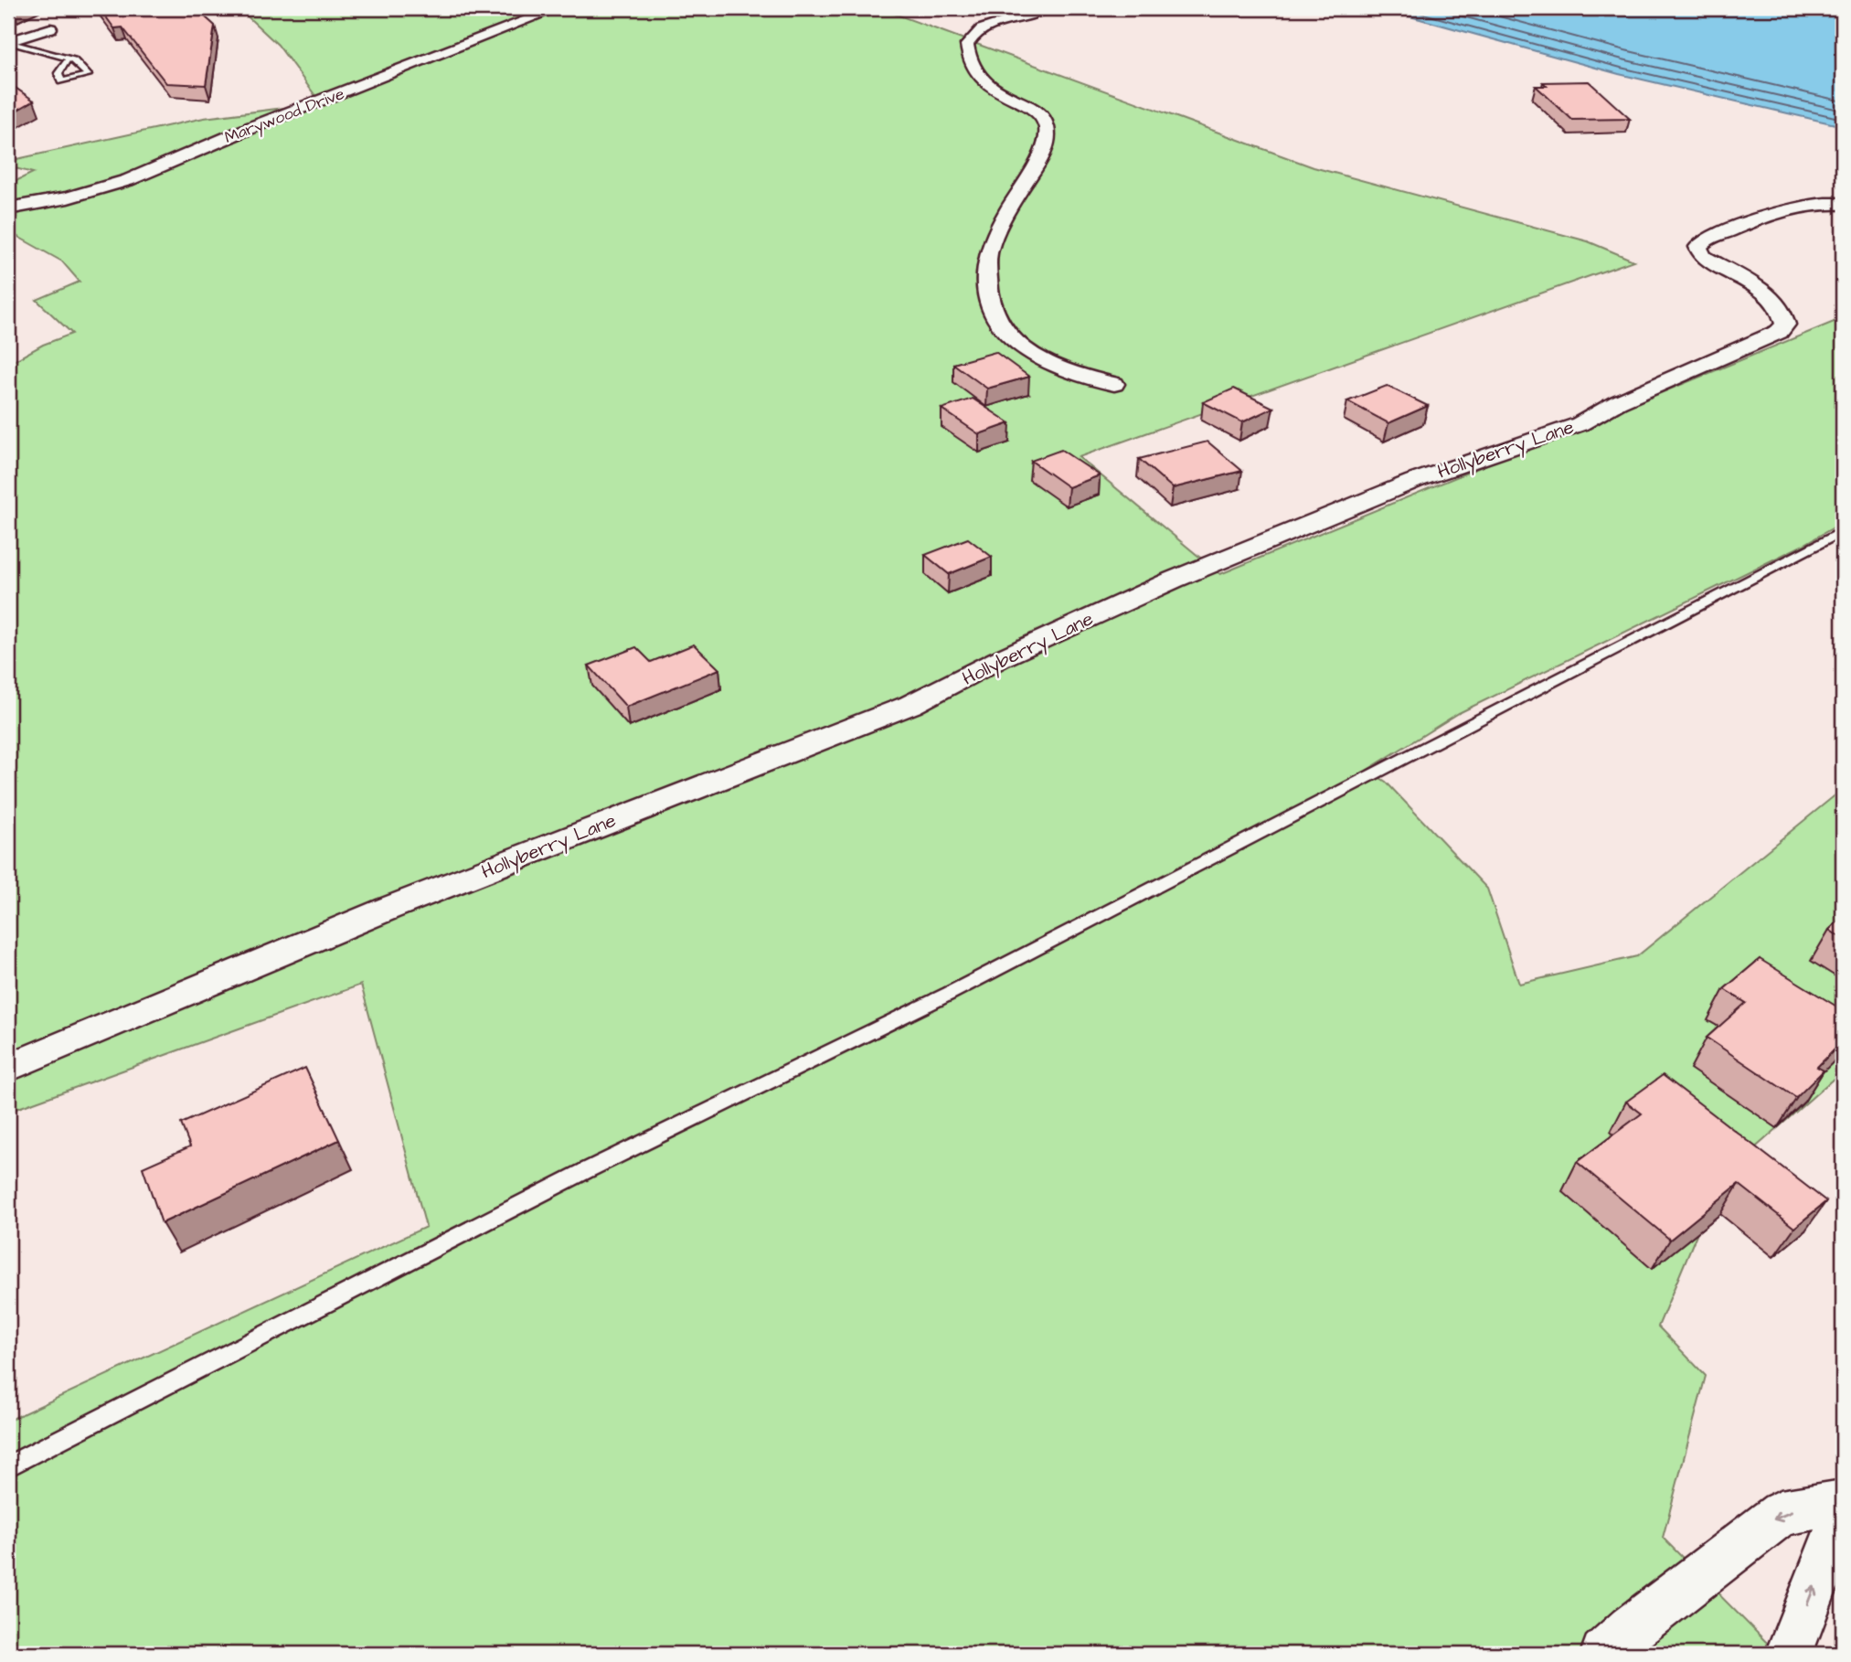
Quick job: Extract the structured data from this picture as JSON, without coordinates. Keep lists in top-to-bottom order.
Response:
{
  "streets": {
    "street": ["Marywood Drive", "Hollyberry Lane"]
  }
}
